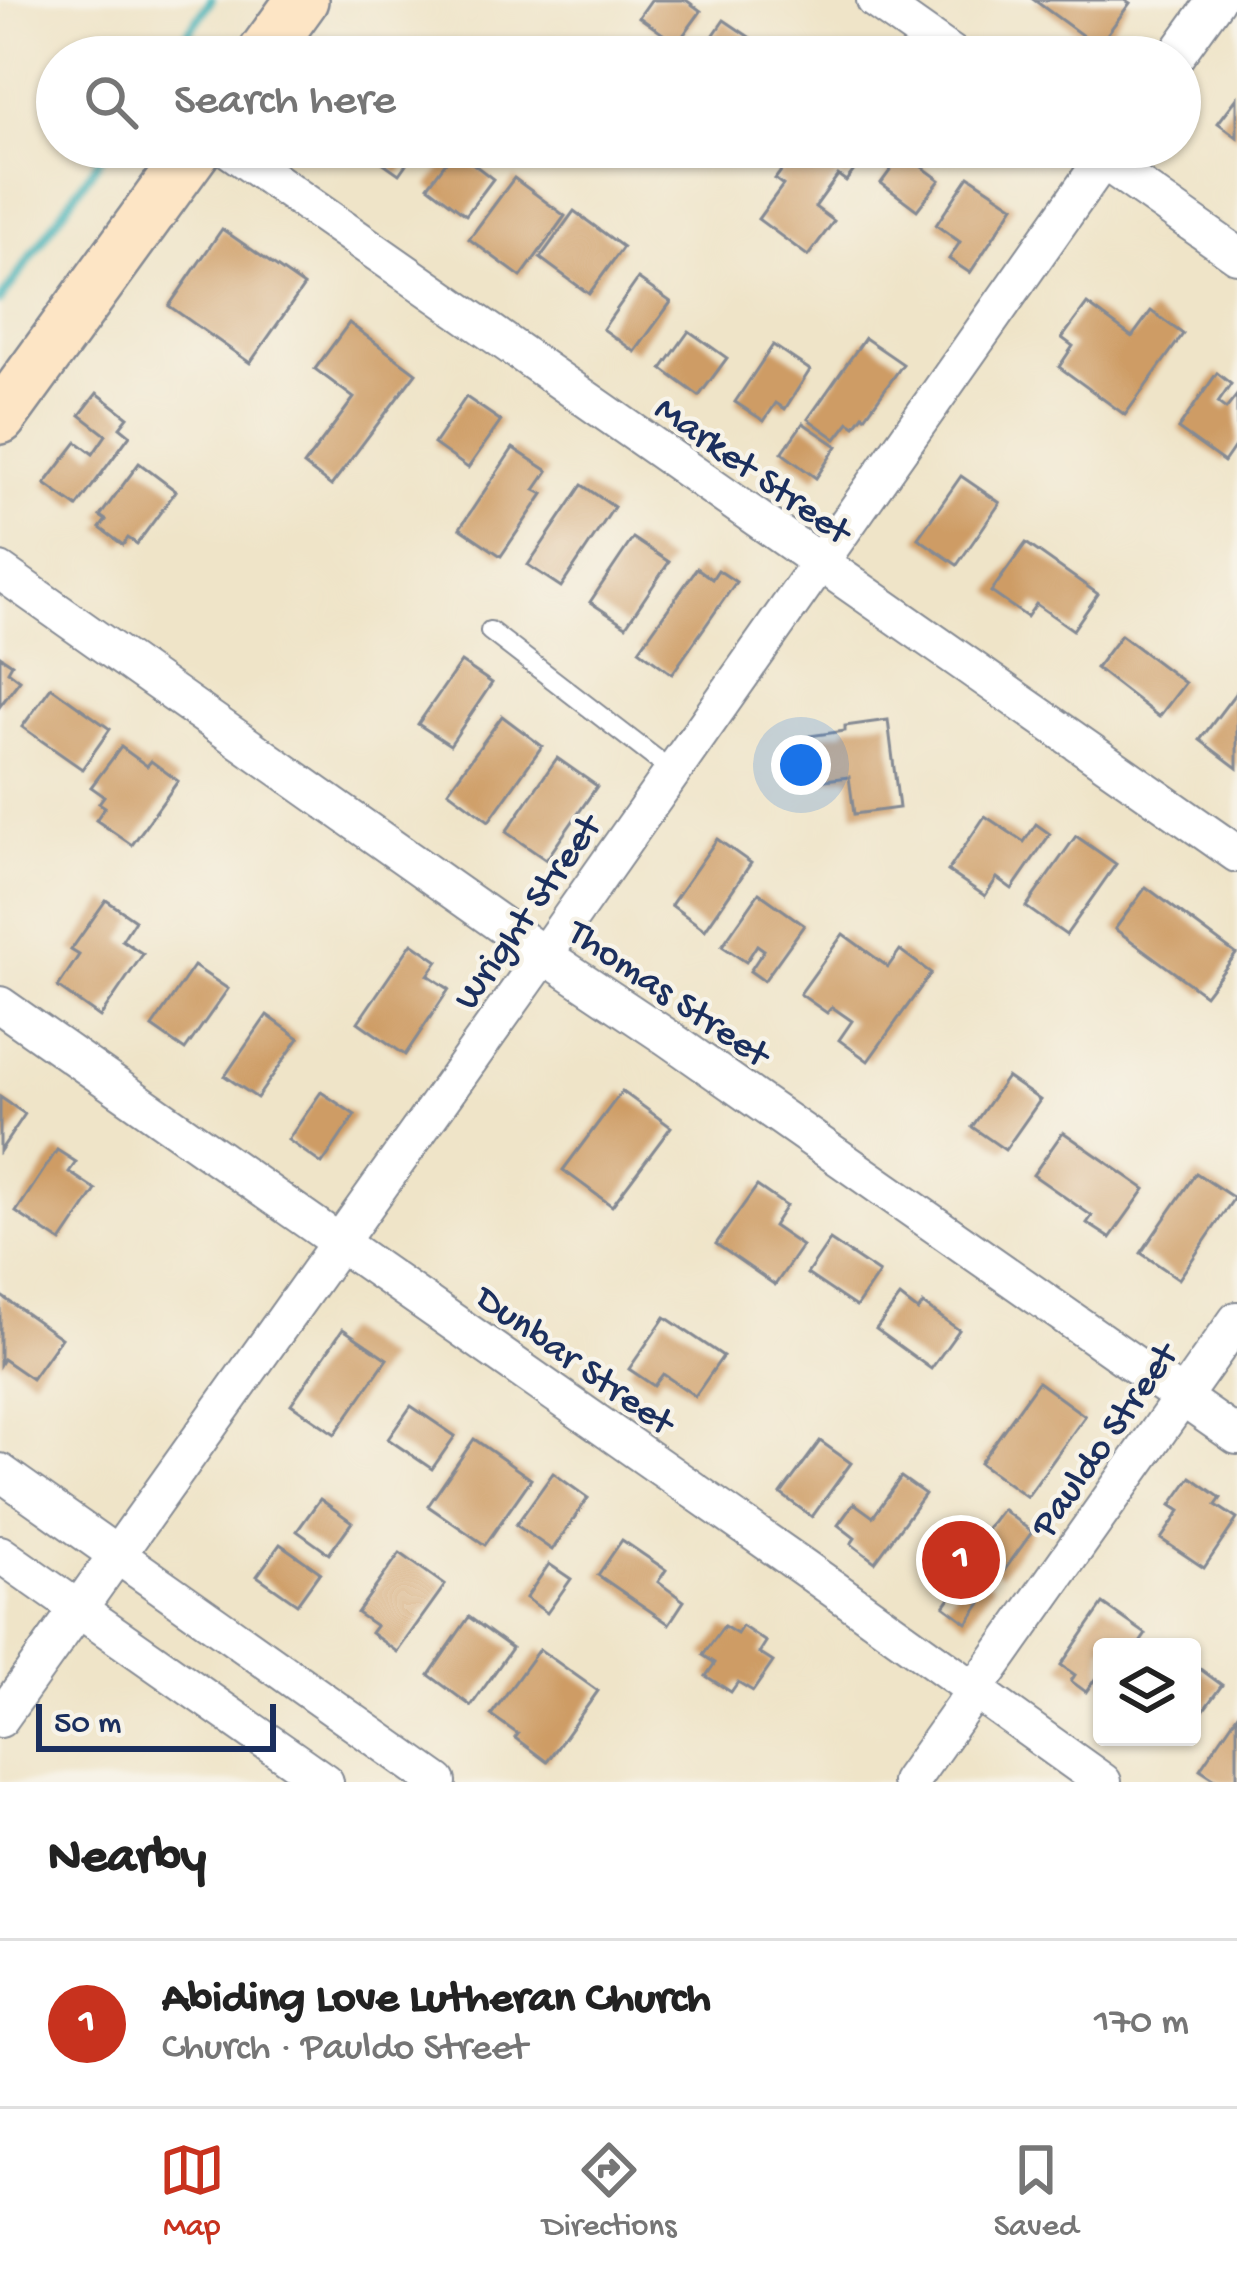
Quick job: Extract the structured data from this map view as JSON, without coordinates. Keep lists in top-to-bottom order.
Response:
{
  "streets": {
    "street": [
      "Market Street",
      "Wright Street",
      "Thomas Street",
      "Dunbar Street",
      "Pauldo Street"
    ]
  },
  "crossings": [
    ["Market Street", "Wright Street"],
    ["Wright Street", "Thomas Street"],
    ["Wright Street", "Dunbar Street"],
    ["Thomas Street", "Pauldo Street"],
    ["Dunbar Street", "Pauldo Street"]
  ],
  "scale_bar": "50 m",
  "page": {
    "search": "Search here",
    "pins": "1",
    "scale": "50 m",
    "heading": "Nearby",
    "list": [
      {
        "mark": "1",
        "name": "Abiding Love Lutheran Church",
        "note": "Church · Pauldo Street",
        "value": "170 m"
      }
    ],
    "nav": ["Map", "Directions", "Saved"]
  }
}
